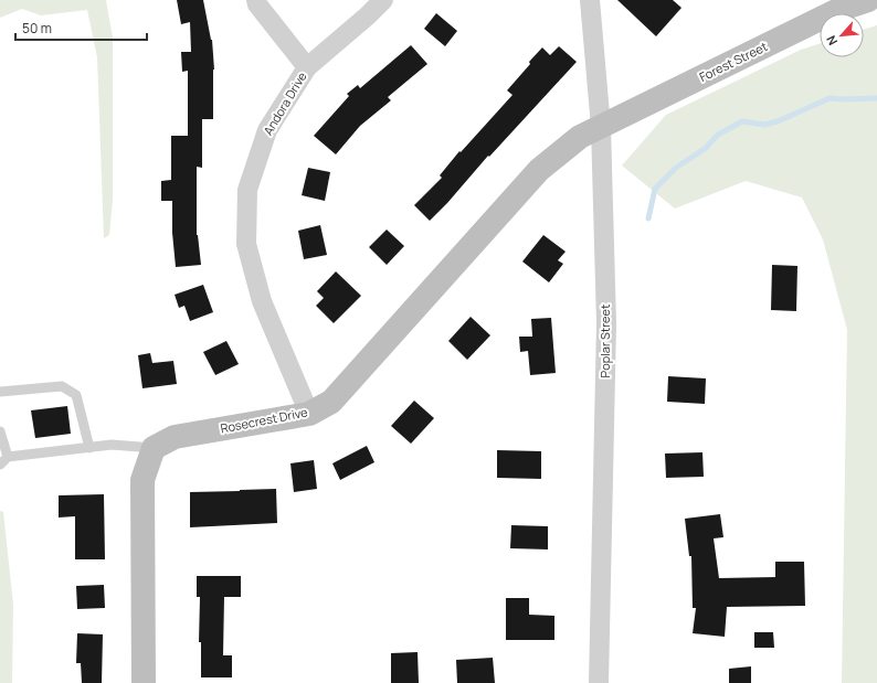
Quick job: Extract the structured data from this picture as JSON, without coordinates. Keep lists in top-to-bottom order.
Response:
{
  "streets": {
    "street": [
      "Forest Street",
      "Andora Drive",
      "Poplar Street",
      "Rosecrest Drive"
    ]
  },
  "crossings": [
    ["Forest Street", "Poplar Street"],
    ["Forest Street", "Rosecrest Drive"],
    ["Andora Drive", "Rosecrest Drive"],
    ["Poplar Street", "Rosecrest Drive"]
  ],
  "scale_bar": "50 m",
  "north": "bottom left"
}
